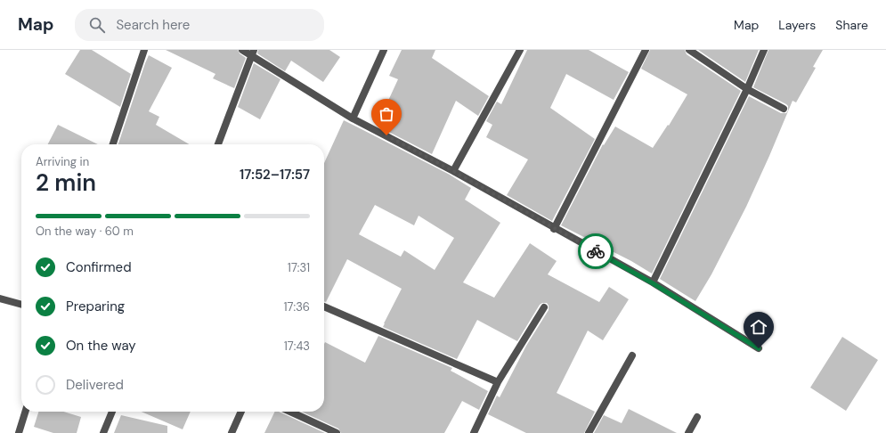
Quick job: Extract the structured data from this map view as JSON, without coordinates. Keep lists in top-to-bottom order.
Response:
{
  "page": {
    "header": "Map",
    "search": "Search here",
    "nav": ["Map", "Layers", "Share"],
    "heading": ["2 min", "Arriving in", "17:52–17:57"],
    "bar": "On the way · 60 m",
    "list": [
      ["Confirmed", "17:31"],
      ["Preparing", "17:36"],
      ["On the way", "17:43"],
      "Delivered"
    ]
  }
}
